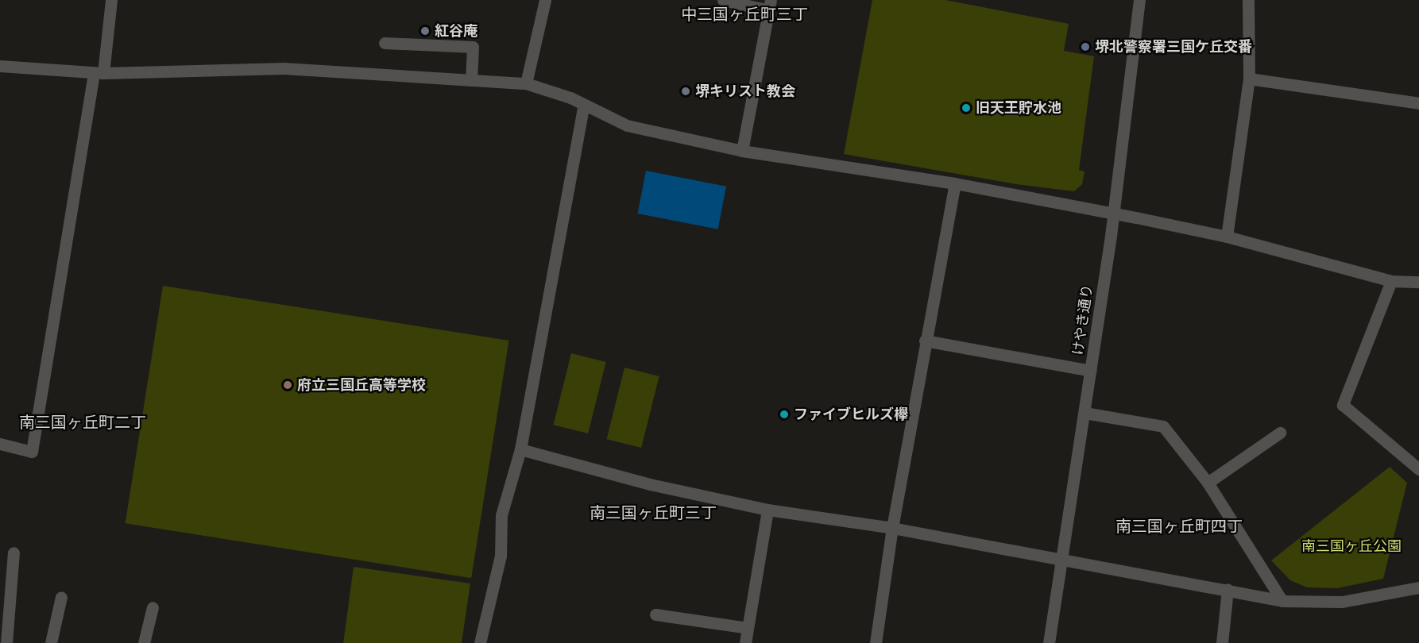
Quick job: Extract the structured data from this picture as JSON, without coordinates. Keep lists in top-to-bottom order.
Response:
{
  "streets": {
    "street": ["けやき通り"]
  },
  "districts": [
    "中三国ヶ丘町三丁",
    "南三国ヶ丘町二丁",
    "南三国ヶ丘町三丁",
    "南三国ヶ丘町四丁"
  ],
  "parks": ["南三国ヶ丘公園"],
  "places": [
    "紅谷庵",
    "堺北警察署三国ケ丘交番",
    "堺キリスト教会",
    "旧天王貯水池",
    "府立三国丘高等学校",
    "ファイブヒルズ欅"
  ]
}
